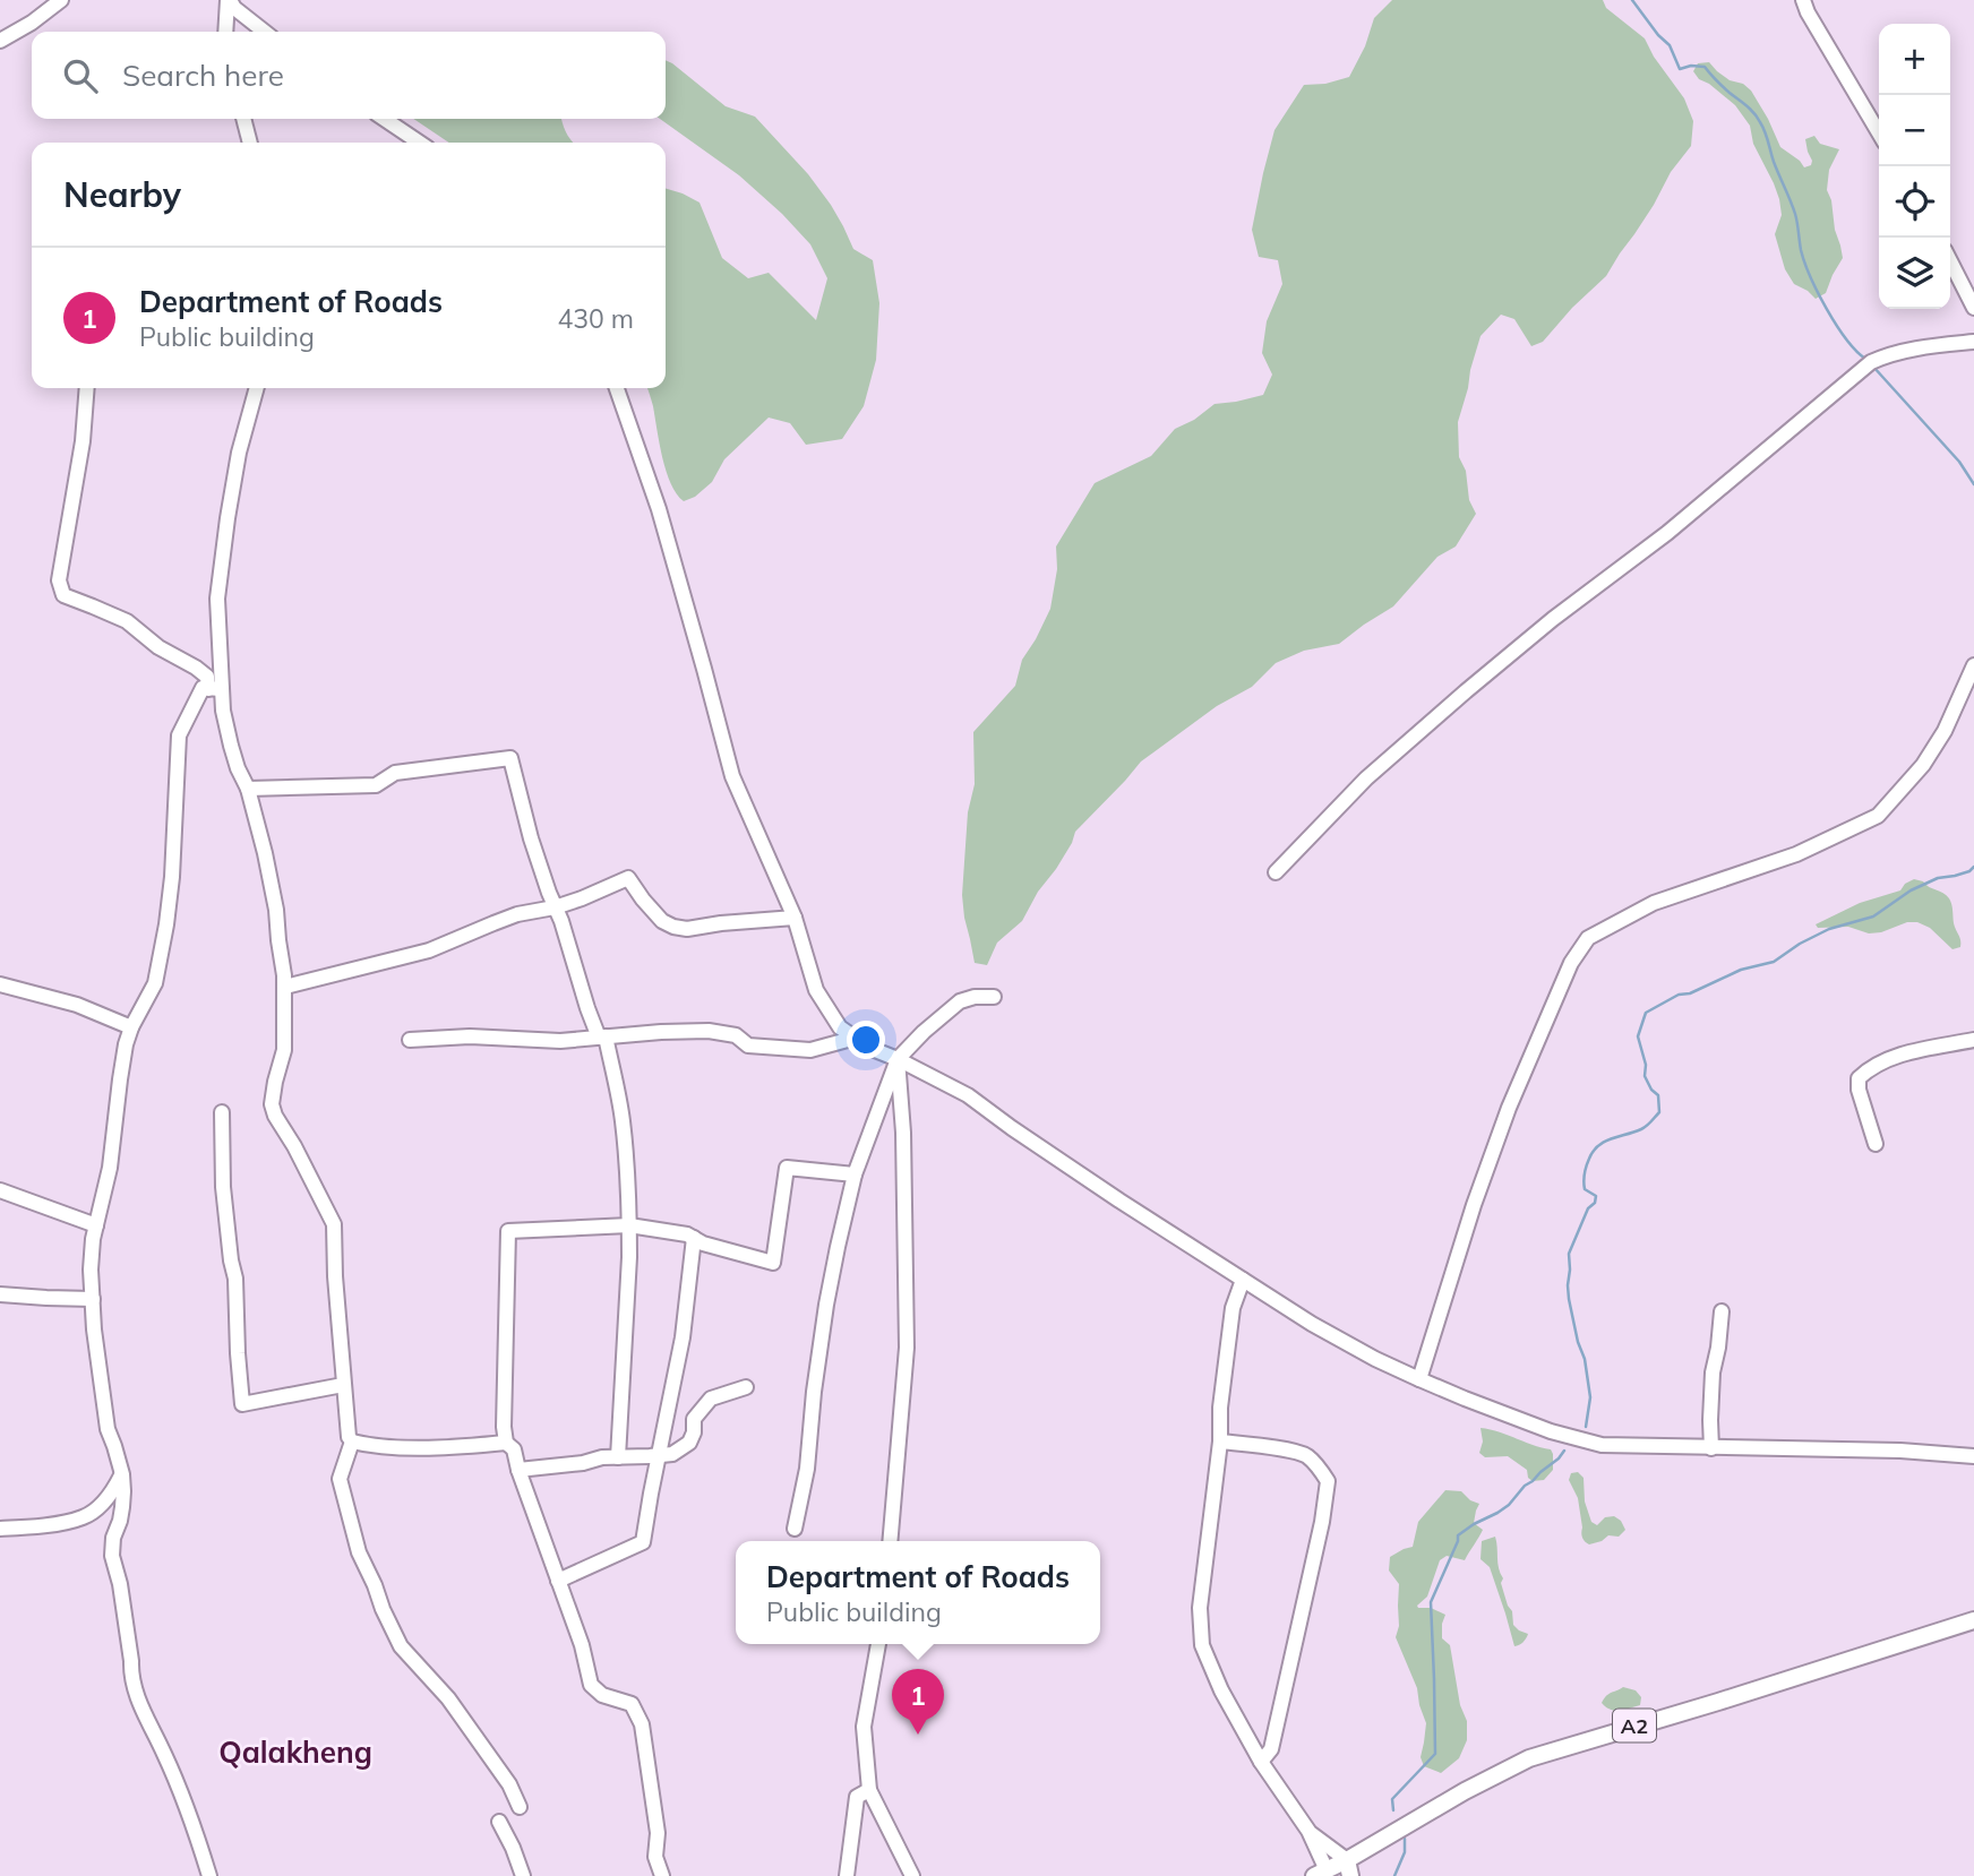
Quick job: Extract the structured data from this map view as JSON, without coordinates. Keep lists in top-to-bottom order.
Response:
{
  "streets": {
    "main road": ["A2"]
  },
  "districts": ["Qalakheng"],
  "page": {
    "map_buttons": ["+", "−"],
    "search": "Search here",
    "heading": "Nearby",
    "list": [
      {
        "mark": "1",
        "name": "Department of Roads",
        "note": "Public building",
        "value": "430 m"
      }
    ],
    "popup": ["Department of Roads", "Public building"],
    "pins": "1"
  }
}
